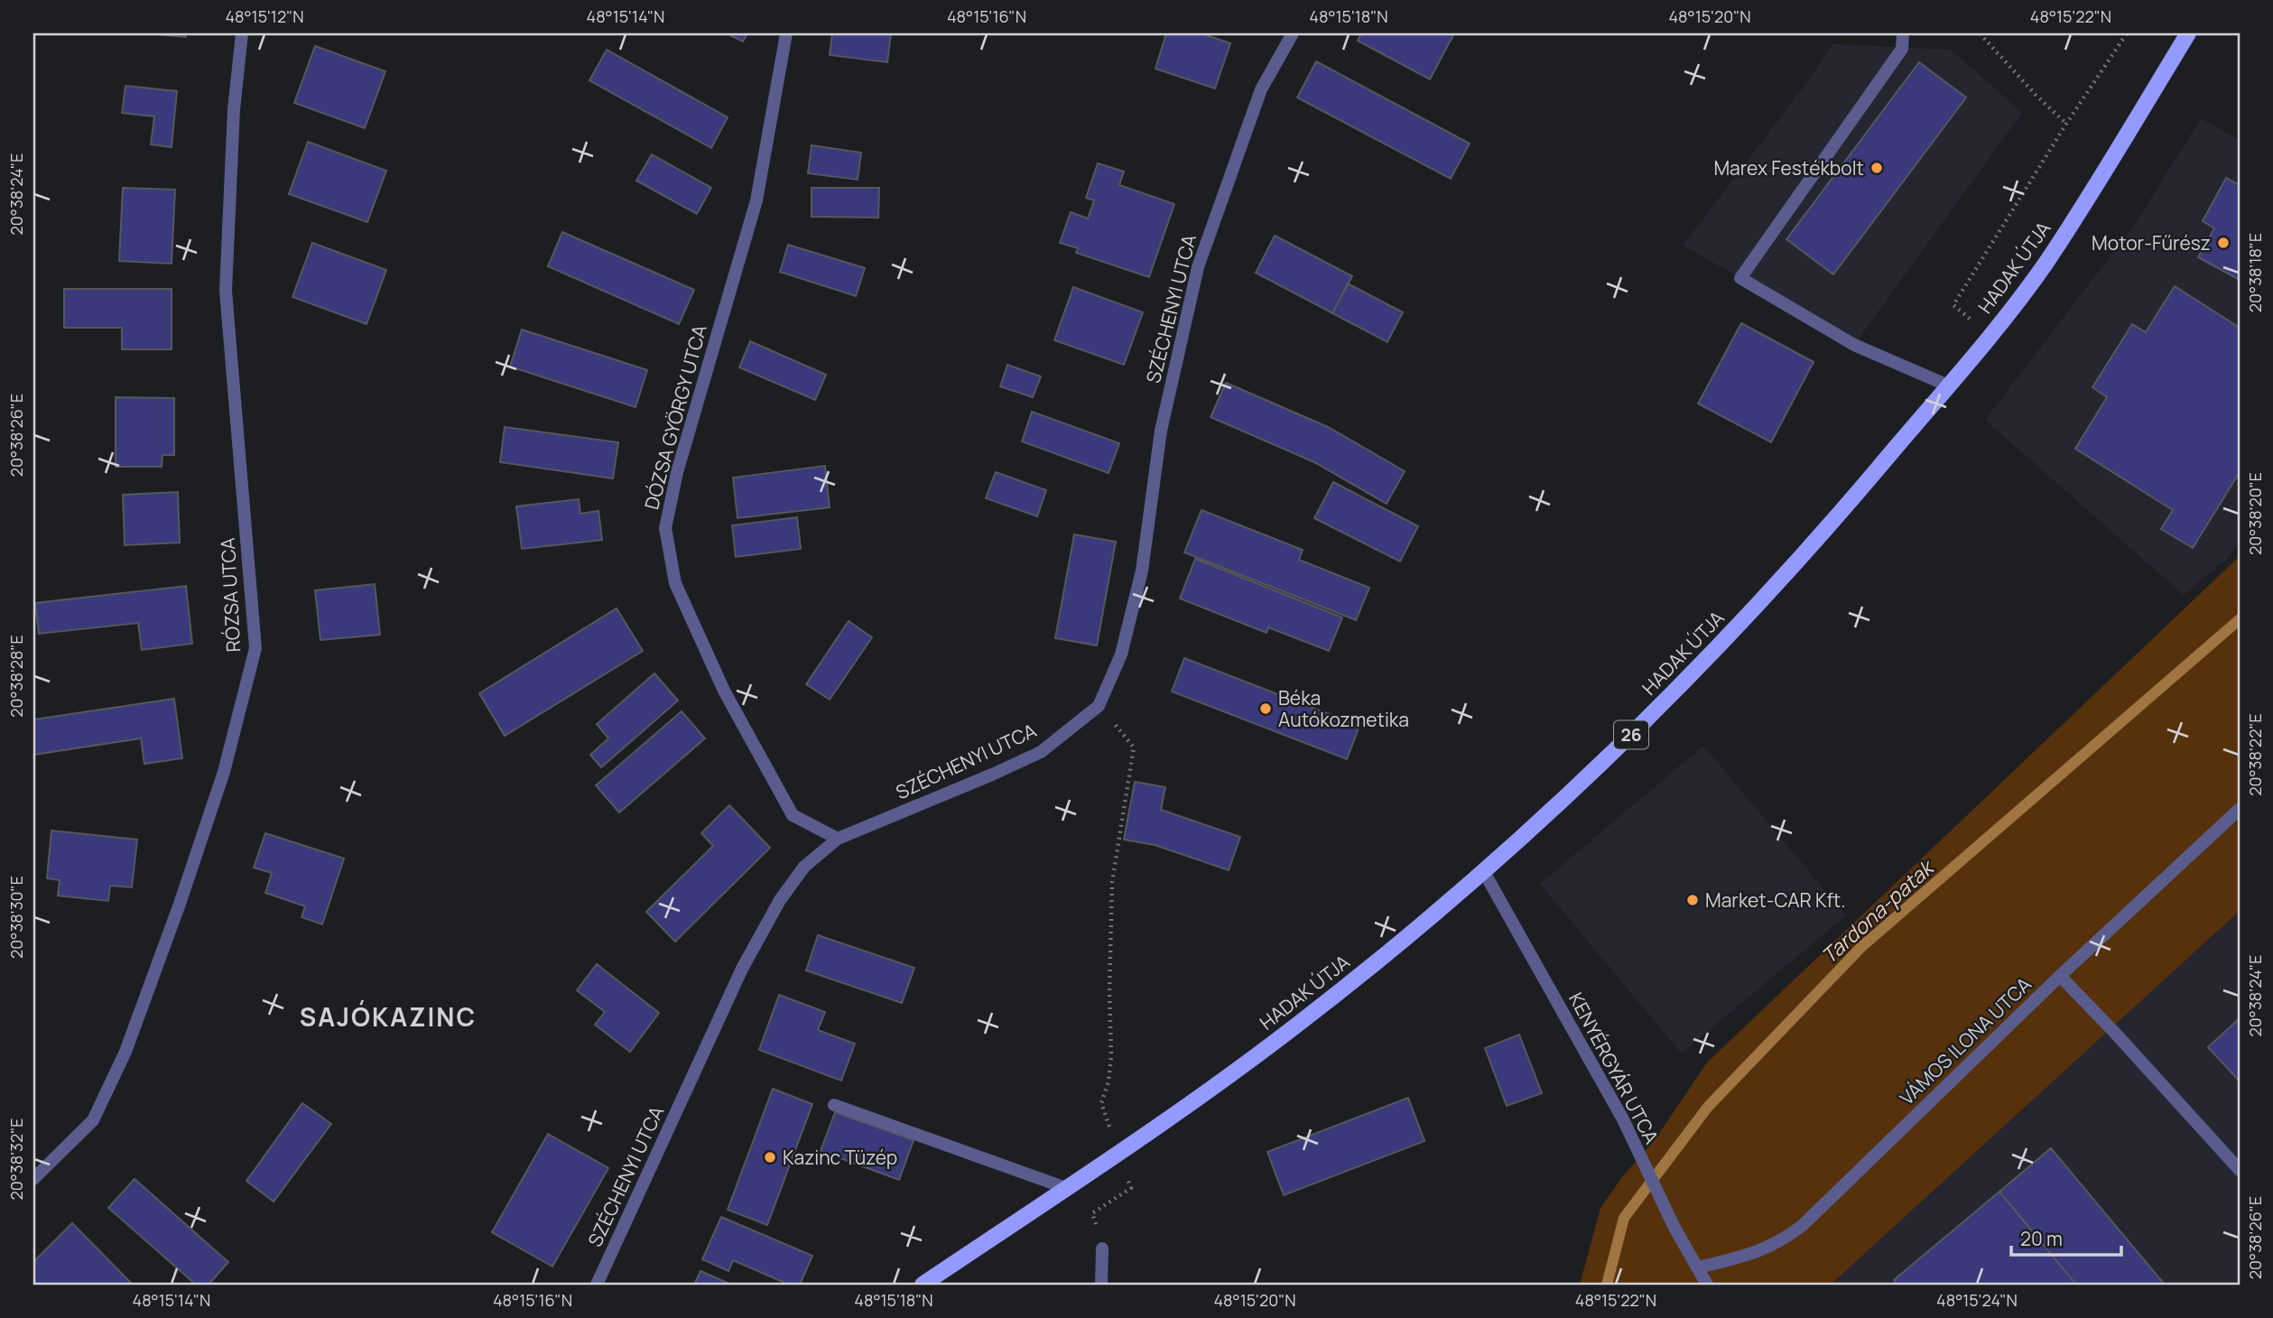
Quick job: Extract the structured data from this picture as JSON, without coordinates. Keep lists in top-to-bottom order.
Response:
{
  "streets": {
    "main road": ["HADAK ÚTJA", "26"],
    "street": [
      "SZÉCHENYI UTCA",
      "DÓZSA GYÖRGY UTCA",
      "RÓZSA UTCA",
      "VÁMOS ILONA UTCA",
      "KENYÉRGYÁR UTCA"
    ]
  },
  "crossings": [
    ["HADAK ÚTJA", "KENYÉRGYÁR UTCA"],
    ["SZÉCHENYI UTCA", "DÓZSA GYÖRGY UTCA"],
    ["VÁMOS ILONA UTCA", "KENYÉRGYÁR UTCA"]
  ],
  "districts": ["SAJÓKAZINC"],
  "water": ["Tardona-patak"],
  "places": [
    "Marex Festékbolt",
    "Motor-Fűrész",
    "Béka Autókozmetika",
    "Market-CAR Kft.",
    "Kazinc Tüzép"
  ],
  "scale_bar": "20 m",
  "coordinates": [
    "48°15'12\"N",
    "48°15'14\"N",
    "48°15'16\"N",
    "48°15'18\"N",
    "48°15'20\"N",
    "48°15'22\"N",
    "20°38'24\"E",
    "20°38'18\"E",
    "20°38'26\"E",
    "20°38'20\"E",
    "20°38'28\"E",
    "20°38'22\"E",
    "20°38'30\"E",
    "20°38'32\"E",
    "48°15'24\"N"
  ]
}
